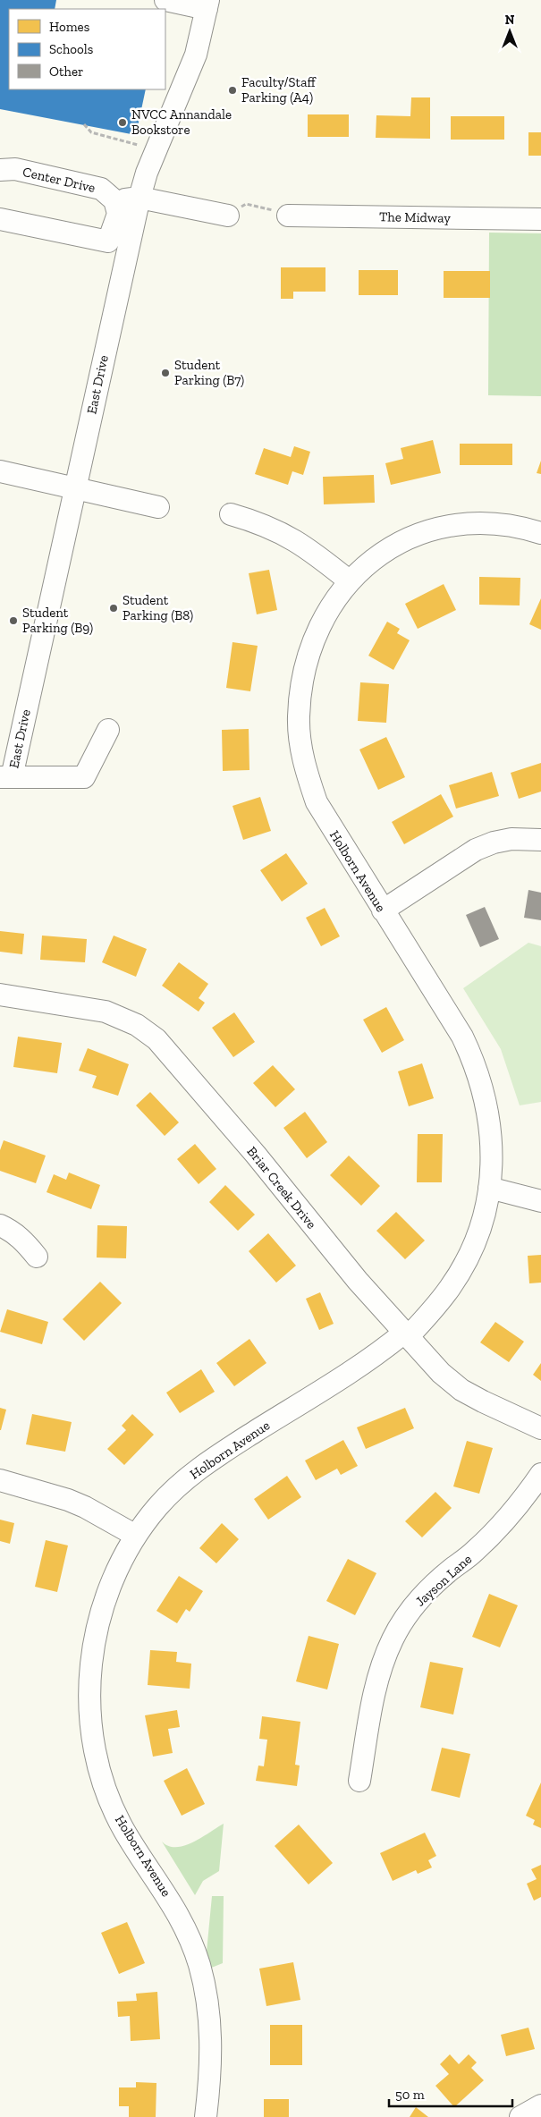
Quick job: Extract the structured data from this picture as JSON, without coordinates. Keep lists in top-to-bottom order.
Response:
{
  "streets": {
    "street": [
      "Center Drive",
      "The Midway",
      "East Drive",
      "Holborn Avenue",
      "Briar Creek Drive",
      "Jayson Lane"
    ]
  },
  "crossings": [
    ["Holborn Avenue", "Briar Creek Drive"]
  ],
  "places": [
    "Faculty/Staff Parking (A4)",
    "NVCC Annandale Bookstore",
    "Student Parking (B7)",
    "Student Parking (B8)",
    "Student Parking (B9)"
  ],
  "legend": ["Homes", "Schools", "Other"],
  "scale_bar": "50 m",
  "north": "top"
}
